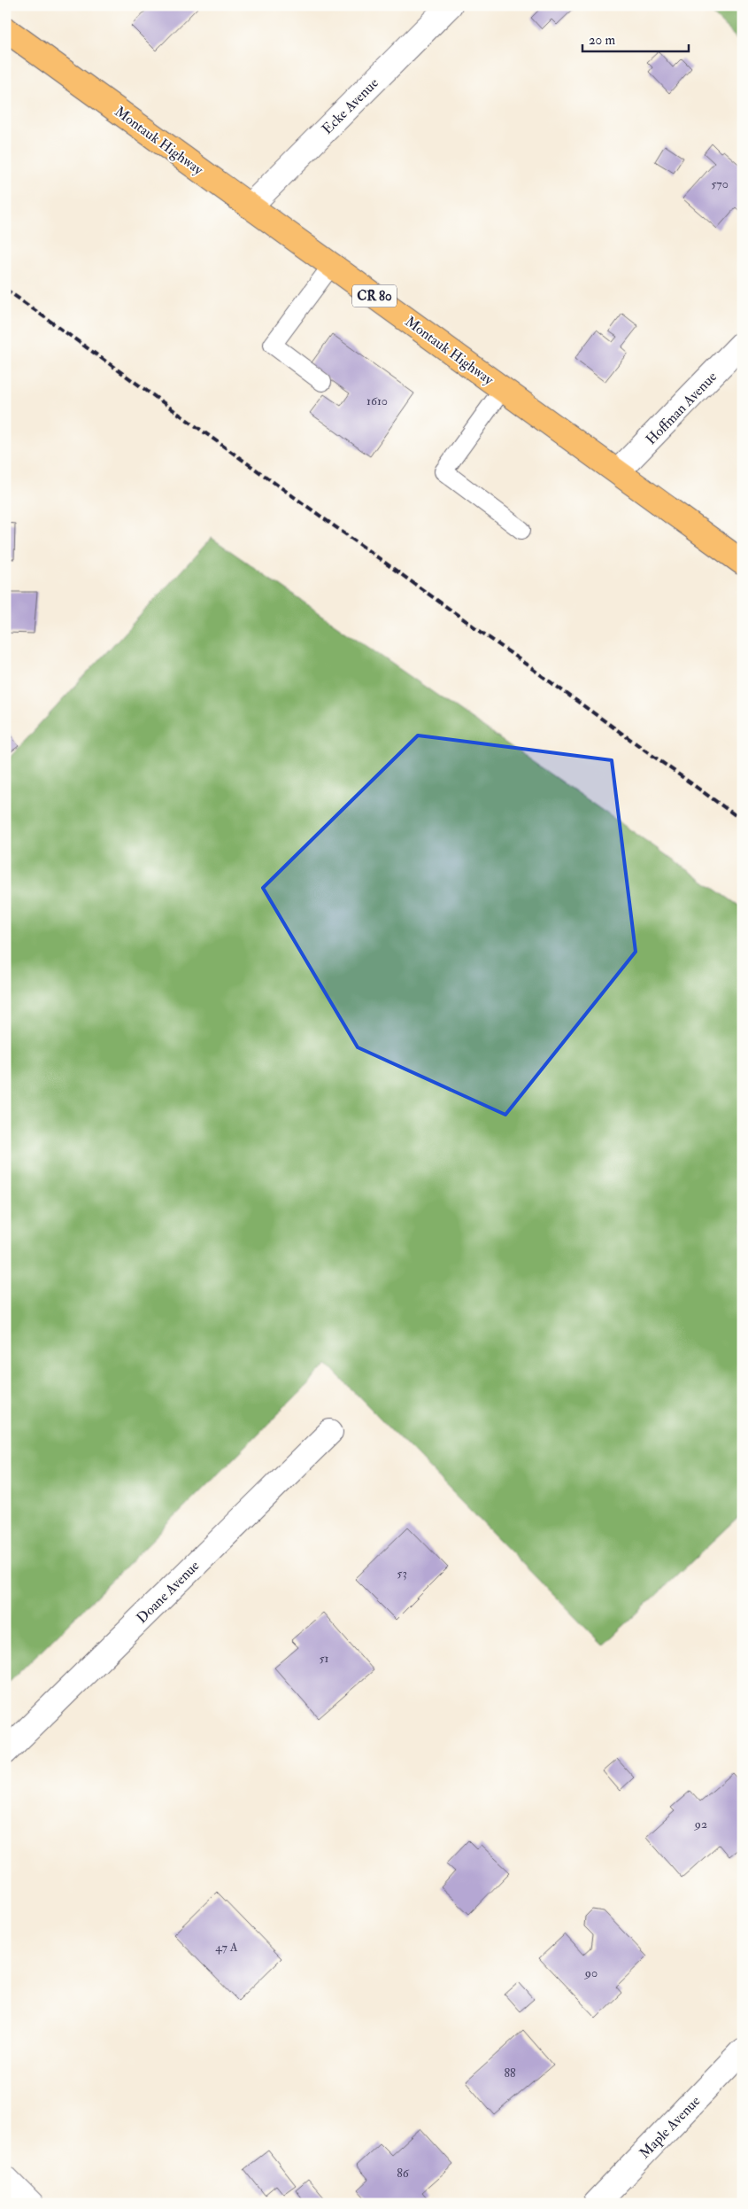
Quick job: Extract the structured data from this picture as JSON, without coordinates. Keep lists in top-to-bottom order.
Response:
{
  "streets": {
    "main road": ["Montauk Highway", "CR 80"],
    "street": [
      "Ecke Avenue",
      "Hoffman Avenue",
      "Doane Avenue",
      "Maple Avenue"
    ]
  },
  "crossings": [
    ["Ecke Avenue", "Montauk Highway"],
    ["Montauk Highway", "Hoffman Avenue"]
  ],
  "house_numbers": [
    "570",
    "1610",
    "53",
    "51",
    "92",
    "47 A",
    "90",
    "88",
    "86"
  ],
  "scale_bar": "20 m"
}
